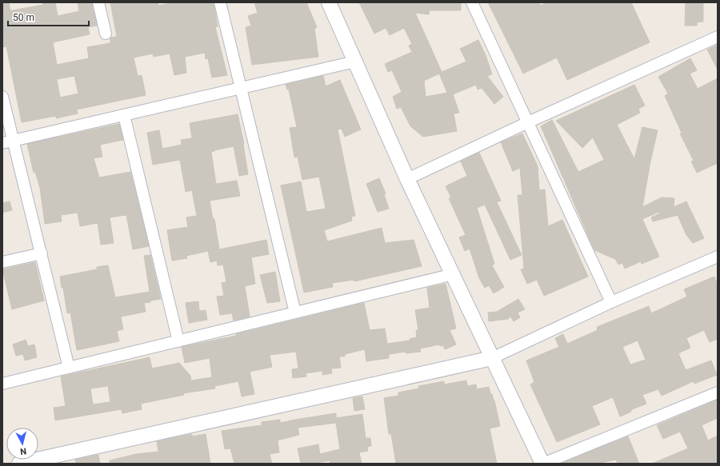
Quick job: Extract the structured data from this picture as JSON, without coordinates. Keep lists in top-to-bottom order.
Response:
{
  "scale_bar": "50 m",
  "north": "bottom"
}
